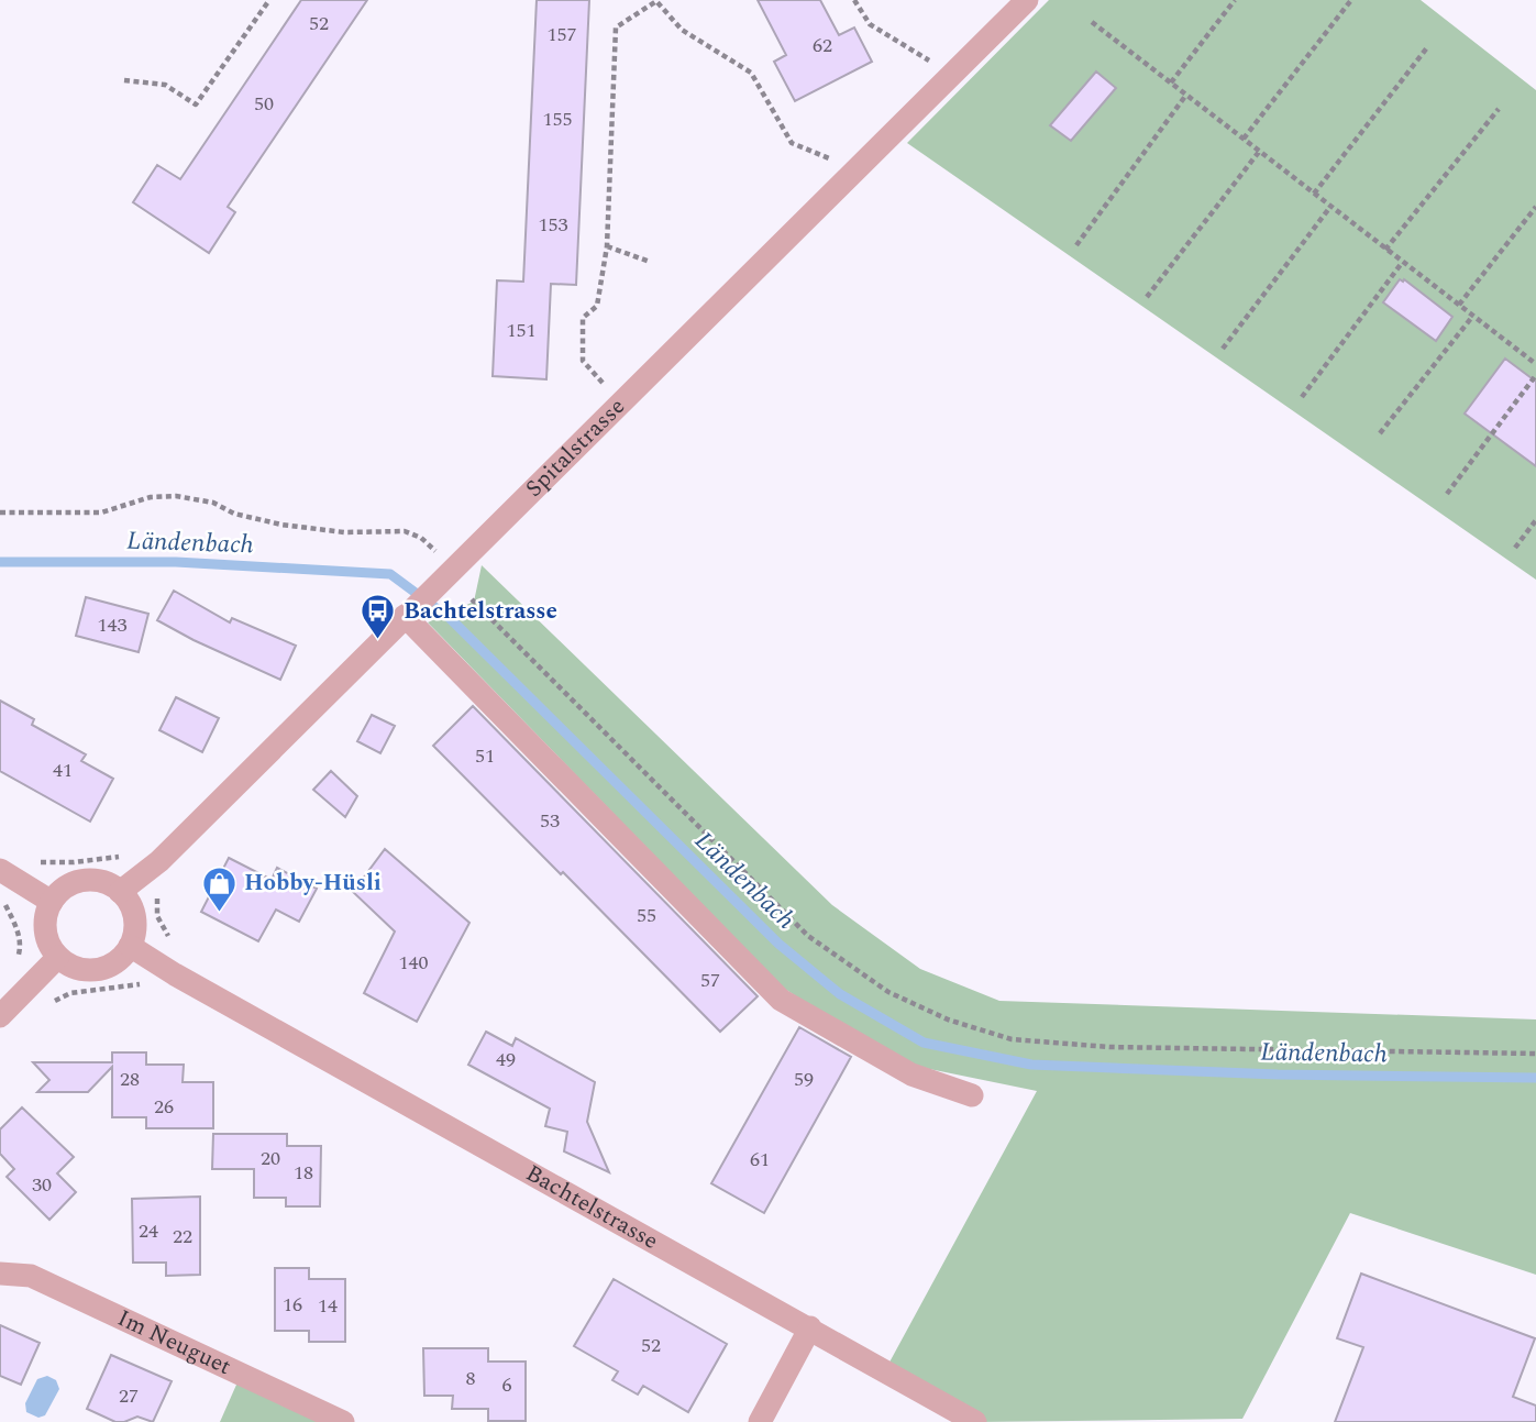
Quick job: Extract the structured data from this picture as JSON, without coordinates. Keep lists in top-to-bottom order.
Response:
{
  "streets": {
    "street": ["Spitalstrasse", "Bachtelstrasse", "Im Neuguet"]
  },
  "crossings": [
    ["Spitalstrasse", "Bachtelstrasse"]
  ],
  "water": ["Ländenbach"],
  "places": {
    "bus stop": ["Bachtelstrasse"],
    "shop": ["Hobby-Hüsli"]
  },
  "house_numbers": [
    "52",
    "157",
    "62",
    "50",
    "155",
    "153",
    "151",
    "143",
    "51",
    "41",
    "53",
    "55",
    "140",
    "57",
    "49",
    "28",
    "59",
    "26",
    "20",
    "61",
    "18",
    "30",
    "24",
    "22",
    "16",
    "14",
    "52",
    "8",
    "6",
    "27"
  ]
}
